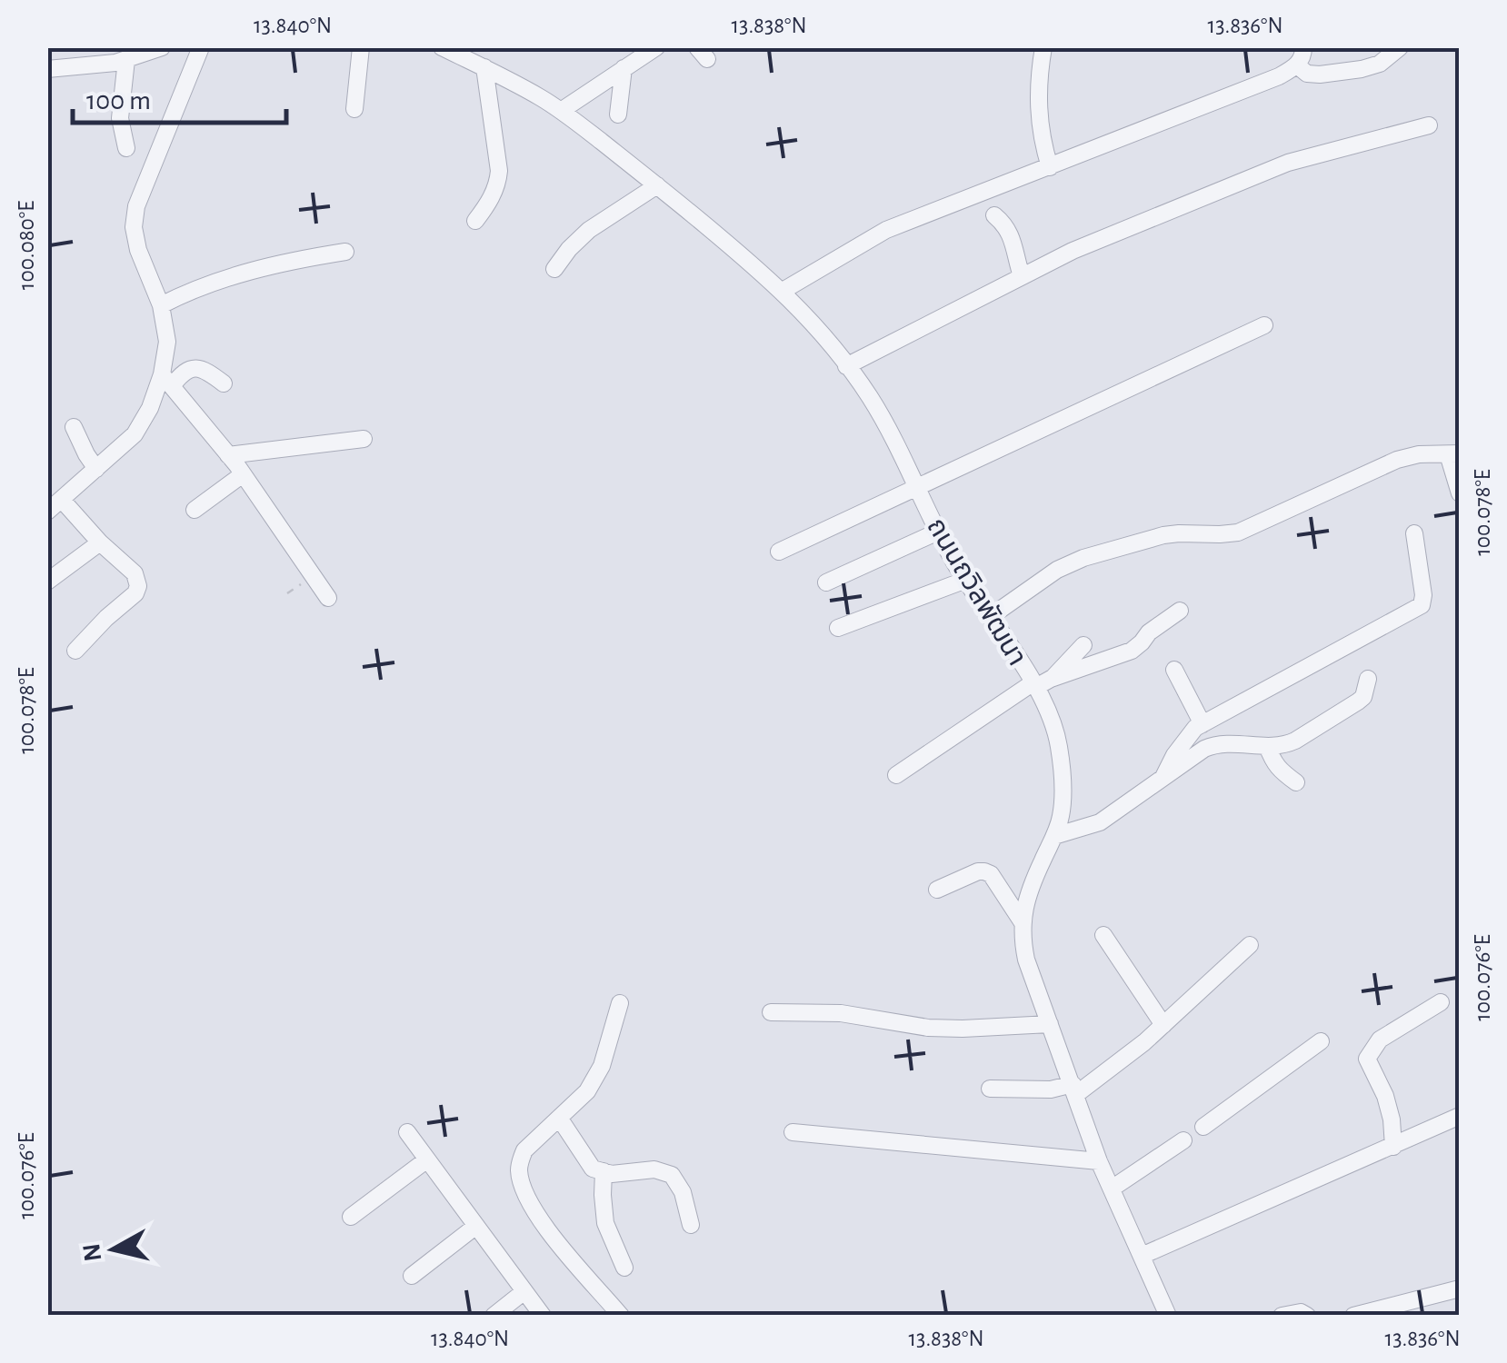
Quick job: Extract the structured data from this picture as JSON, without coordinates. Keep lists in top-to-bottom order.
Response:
{
  "streets": {
    "street": ["ถนนถวิลพัฒนา"]
  },
  "scale_bar": "100 m",
  "north": "left",
  "coordinates": [
    "13.840°N",
    "13.838°N",
    "13.836°N",
    "100.080°E",
    "100.078°E",
    "100.076°E"
  ]
}
